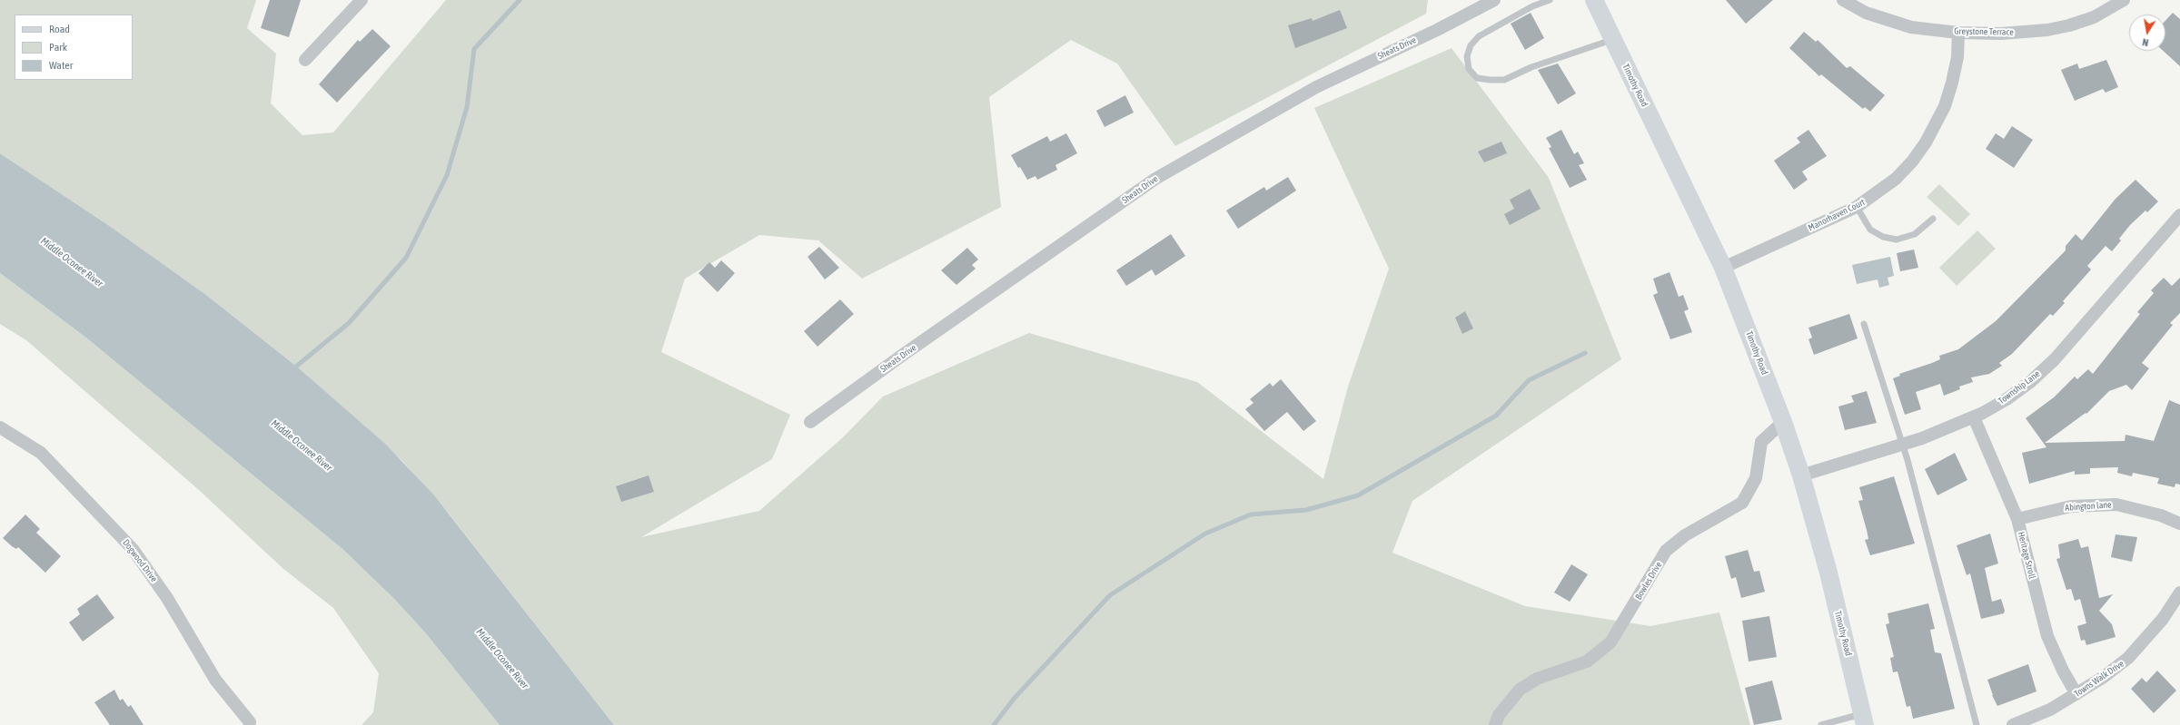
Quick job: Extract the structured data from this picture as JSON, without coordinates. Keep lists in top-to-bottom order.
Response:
{
  "streets": {
    "main road": ["Timothy Road"],
    "street": [
      "Greystone Terrace",
      "Sheats Drive",
      "Manorhaven Court",
      "Township Lane",
      "Abington lane",
      "Heritage Stroll",
      "Dogwood Drive",
      "Bowles Drive",
      "Towns Walk Drive"
    ]
  },
  "crossings": [
    ["Greystone Terrace", "Manorhaven Court"],
    ["Timothy Road", "Manorhaven Court"],
    ["Timothy Road", "Township Lane"],
    ["Timothy Road", "Bowles Drive"],
    ["Township Lane", "Heritage Stroll"],
    ["Abington lane", "Heritage Stroll"],
    ["Heritage Stroll", "Towns Walk Drive"]
  ],
  "water": ["Middle Oconee River"],
  "legend": ["Road", "Park", "Water"],
  "north": "bottom"
}
